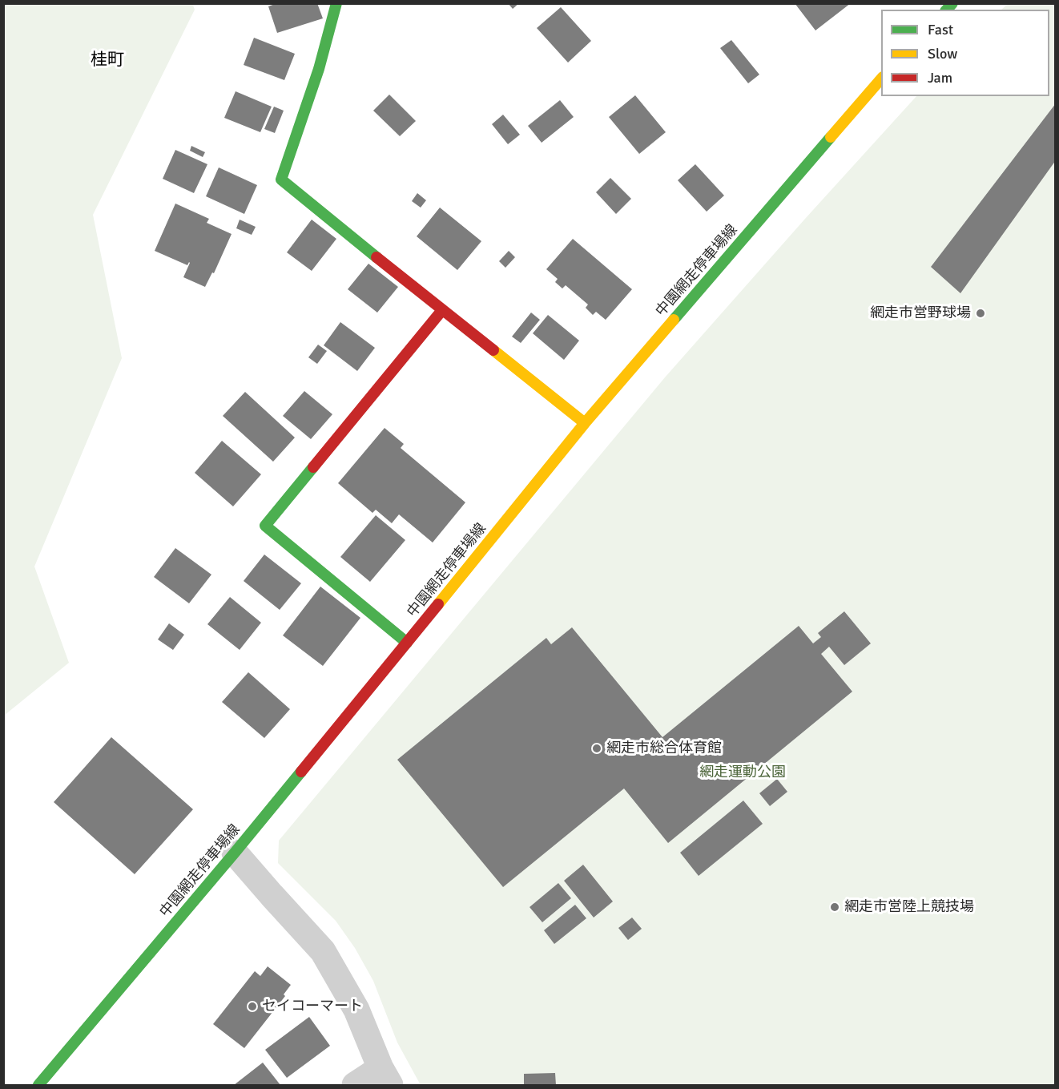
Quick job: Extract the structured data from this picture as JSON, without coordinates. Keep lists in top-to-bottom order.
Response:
{
  "streets": {
    "main road": ["中園網走停車場線"]
  },
  "districts": ["桂町"],
  "parks": ["網走運動公園"],
  "places": [
    "網走市営野球場",
    "網走市総合体育館",
    "網走市営陸上競技場",
    "セイコーマート"
  ],
  "legend": ["Fast", "Slow", "Jam"]
}
